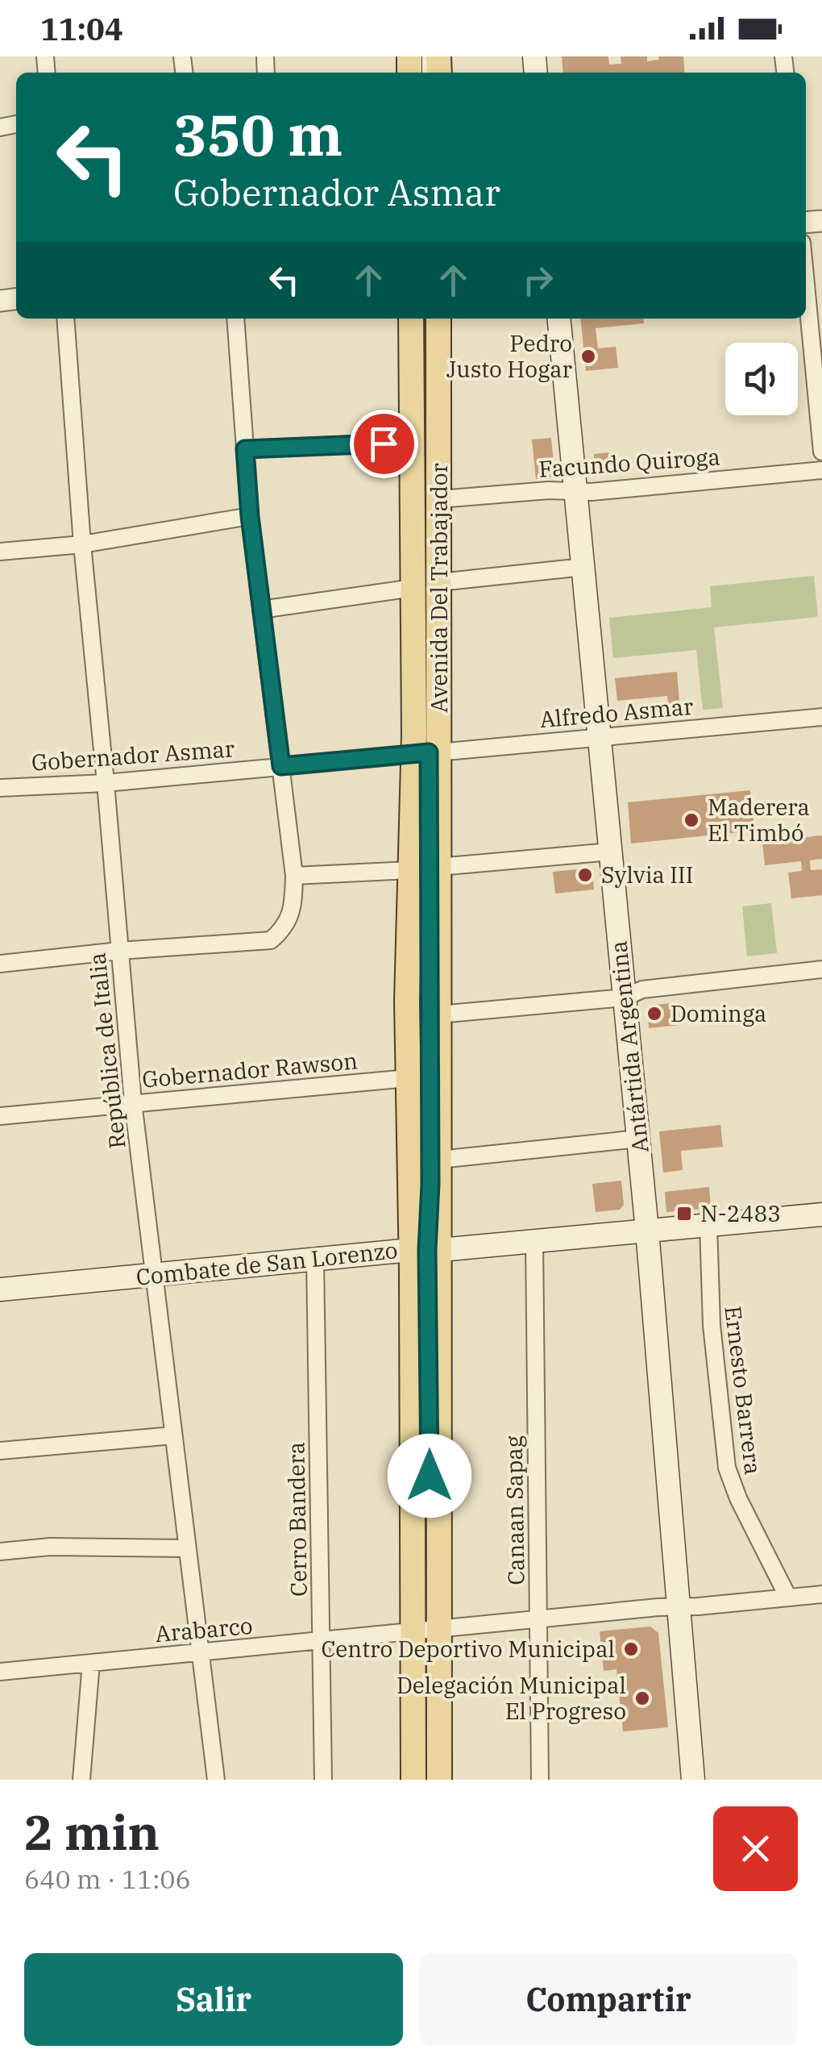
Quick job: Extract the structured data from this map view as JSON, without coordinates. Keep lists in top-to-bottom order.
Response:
{
  "streets": {
    "main road": ["Avenida Del Trabajador", "Antártida Argentina", "Combate de San Lorenzo"],
    "street": [
      "Facundo Quiroga",
      "Alfredo Asmar",
      "Gobernador Asmar",
      "República de Italia",
      "Gobernador Rawson",
      "Ernesto Barrera",
      "Canaan Sapag",
      "Cerro Bandera",
      "Arabarco"
    ]
  },
  "crossings": [
    ["Facundo Quiroga", "Avenida Del Trabajador"],
    ["Facundo Quiroga", "Antártida Argentina"],
    ["Avenida Del Trabajador", "Alfredo Asmar"],
    ["Avenida Del Trabajador", "Gobernador Asmar"],
    ["Avenida Del Trabajador", "Gobernador Rawson"],
    ["Avenida Del Trabajador", "Combate de San Lorenzo"],
    ["Avenida Del Trabajador", "Arabarco"],
    ["Alfredo Asmar", "Gobernador Asmar"],
    ["Alfredo Asmar", "Antártida Argentina"],
    ["Gobernador Asmar", "República de Italia"],
    ["Antártida Argentina", "Combate de San Lorenzo"],
    ["Antártida Argentina", "Arabarco"],
    ["República de Italia", "Gobernador Rawson"],
    ["República de Italia", "Combate de San Lorenzo"],
    ["República de Italia", "Arabarco"],
    ["Combate de San Lorenzo", "Ernesto Barrera"],
    ["Combate de San Lorenzo", "Canaan Sapag"],
    ["Combate de San Lorenzo", "Cerro Bandera"],
    ["Ernesto Barrera", "Arabarco"],
    ["Canaan Sapag", "Arabarco"],
    ["Cerro Bandera", "Arabarco"]
  ],
  "places": {
    "other": [
      "Pedro Justo Hogar",
      "Maderera El Timbó",
      "Sylvia III",
      "Dominga",
      "Centro Deportivo Municipal",
      "Delegación Municipal El Progreso"
    ],
    "transit": ["N-2483"]
  },
  "page": {
    "status": "11:04",
    "turn": ["350 m", "Gobernador Asmar"],
    "heading": ["2 min", "640 m · 11:06"],
    "buttons": ["Salir", "Compartir"]
  }
}
